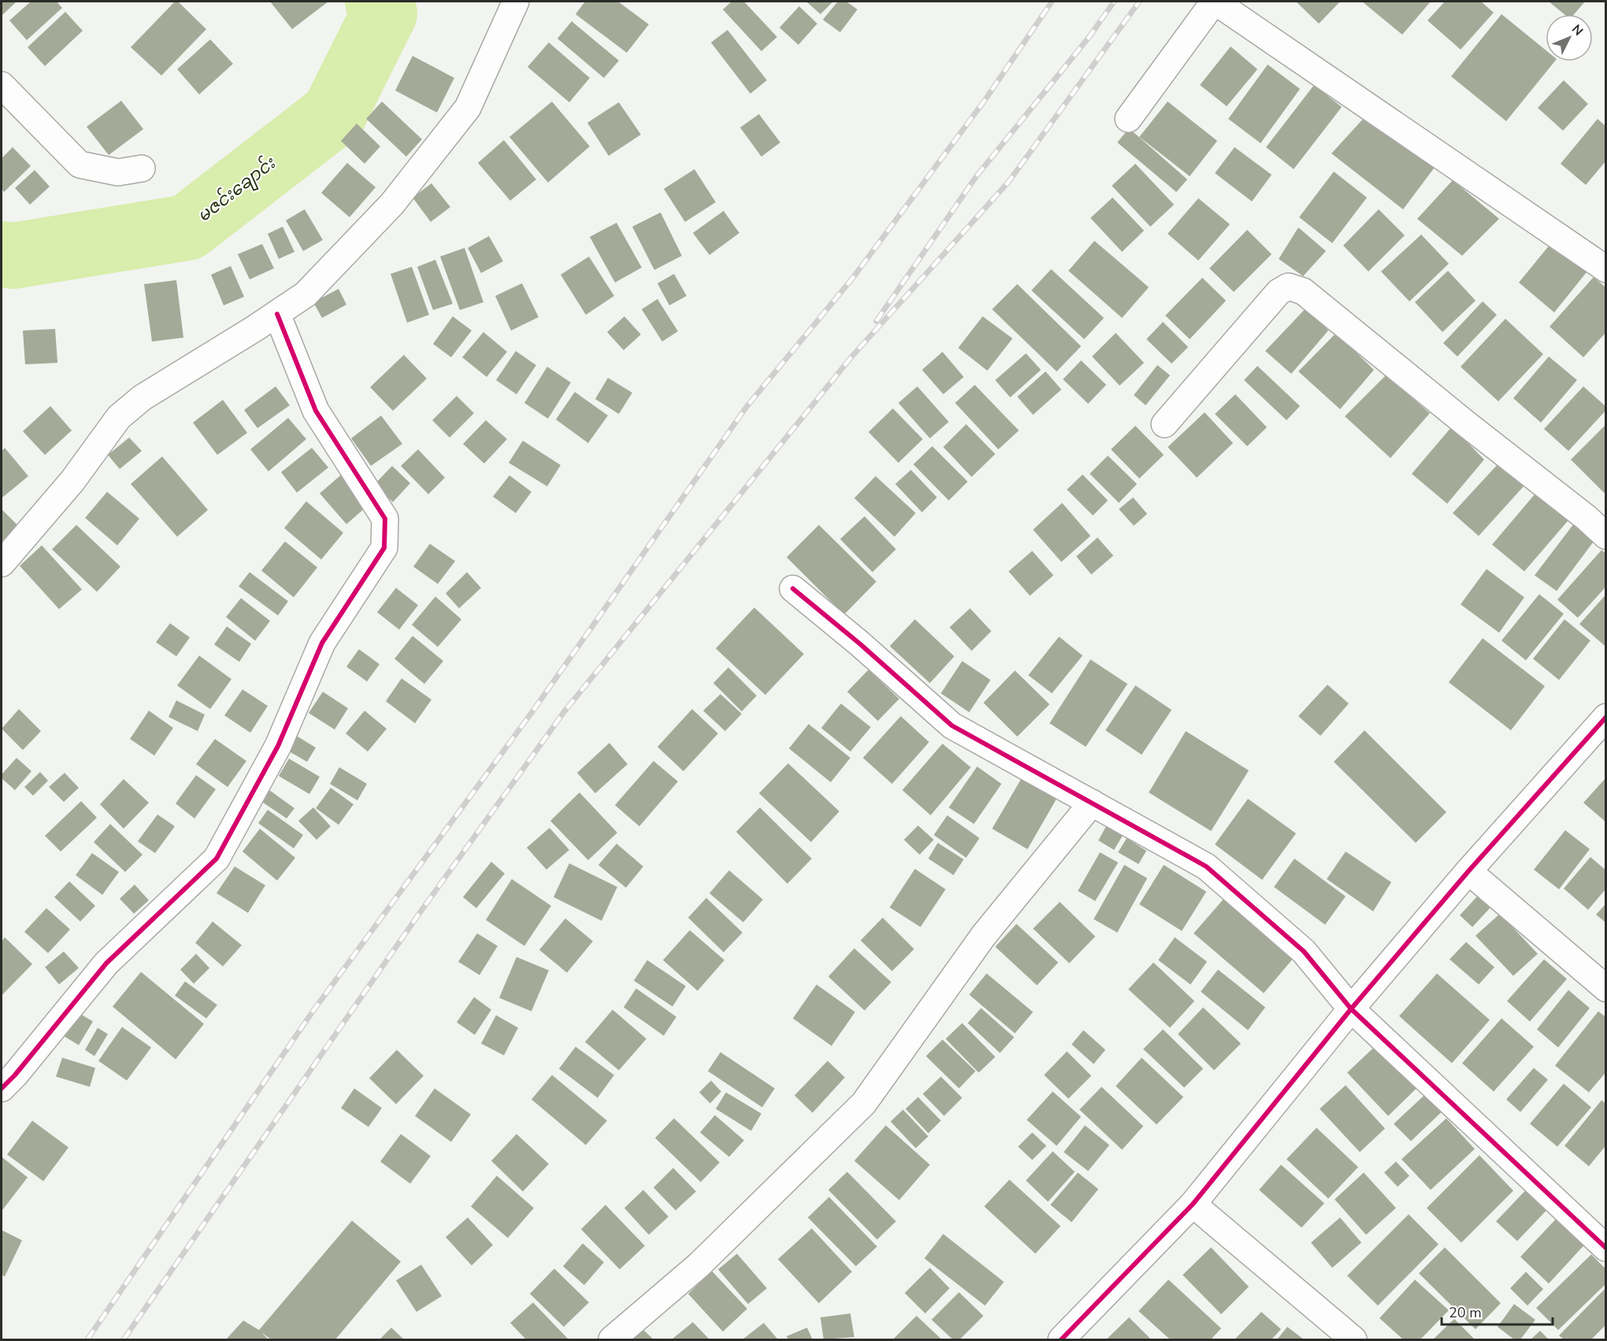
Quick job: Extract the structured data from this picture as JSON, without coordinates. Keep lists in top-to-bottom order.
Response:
{
  "water": ["မဇင်းချောင်း"],
  "scale_bar": "20 m",
  "north": "top right"
}
